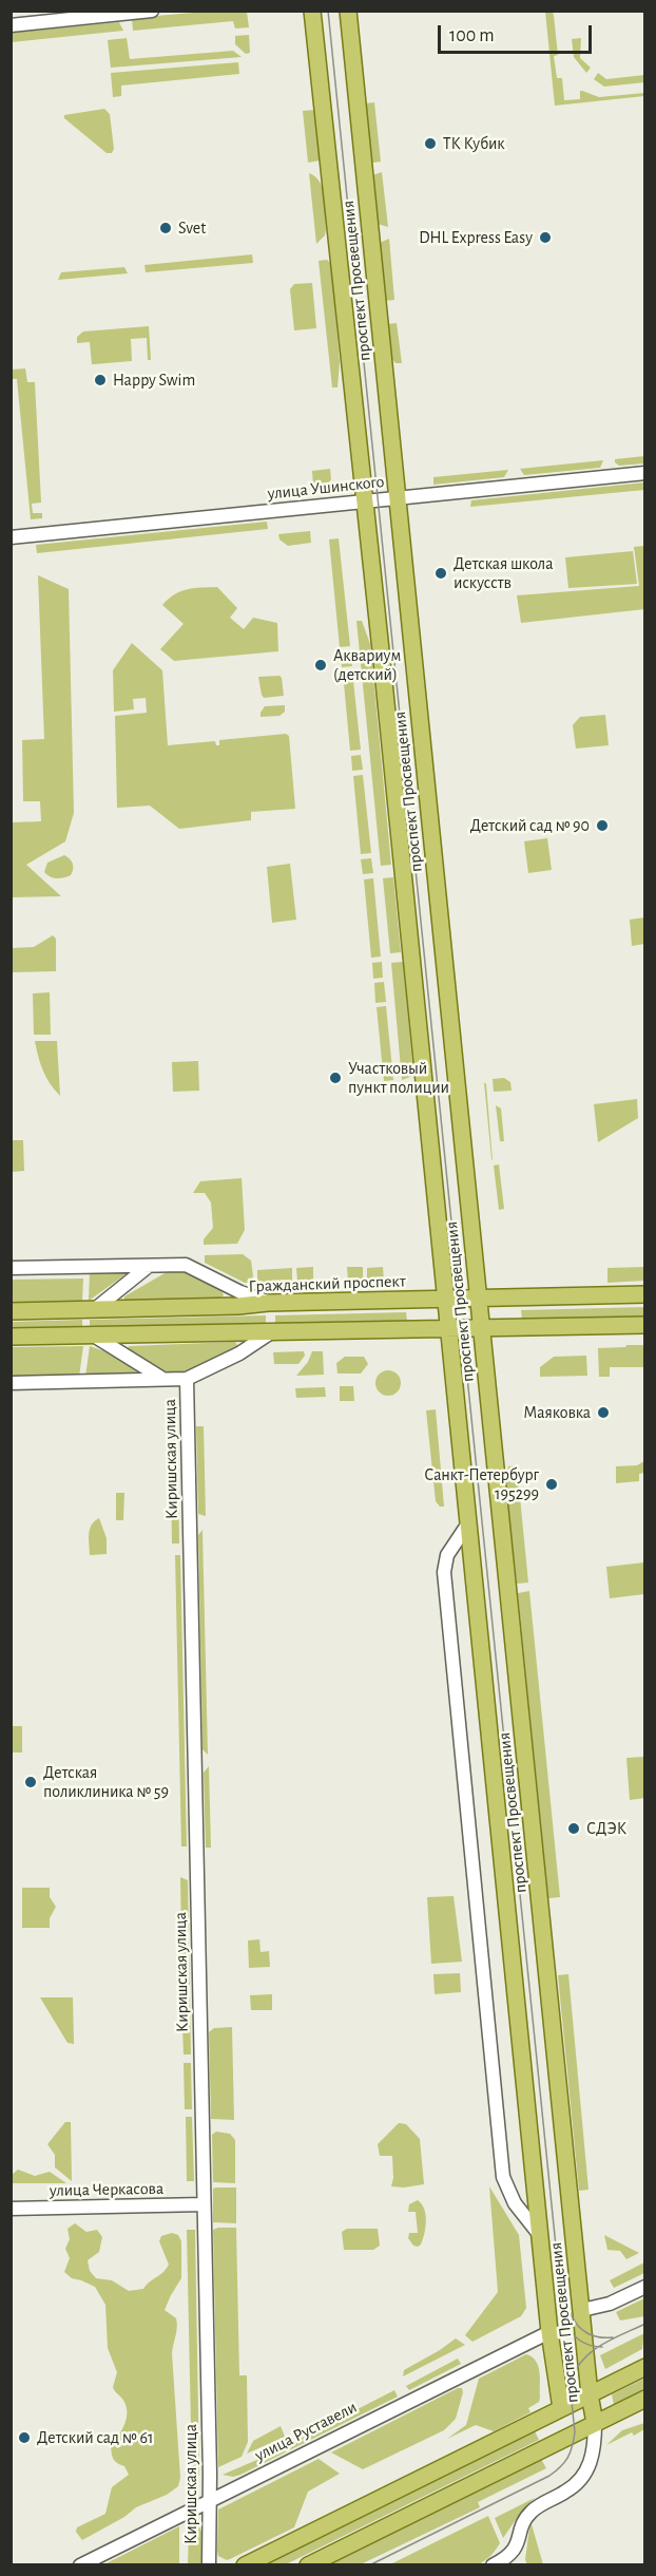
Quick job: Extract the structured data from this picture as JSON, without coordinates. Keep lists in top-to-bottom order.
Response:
{
  "streets": {
    "main road": ["проспект Просвещения", "Гражданский проспект"],
    "street": [
      "улица Ушинского",
      "Киришская улица",
      "улица Черкасова",
      "улица Руставели"
    ]
  },
  "crossings": [
    ["проспект Просвещения", "улица Ушинского"],
    ["проспект Просвещения", "Гражданский проспект"],
    ["проспект Просвещения", "улица Руставели"],
    ["Киришская улица", "улица Черкасова"],
    ["Киришская улица", "улица Руставели"]
  ],
  "places": [
    "ТК Кубик",
    "Svet",
    "DHL Express Easy",
    "Happy Swim",
    "Детская школа искусств",
    "Аквариум (детский)",
    "Детский сад № 90",
    "Участковый пункт полиции",
    "Маяковка",
    "Санкт-Петербург 195299",
    "Детская поликлиника № 59",
    "СДЭК",
    "Детский сад № 61"
  ],
  "scale_bar": "100 m"
}
